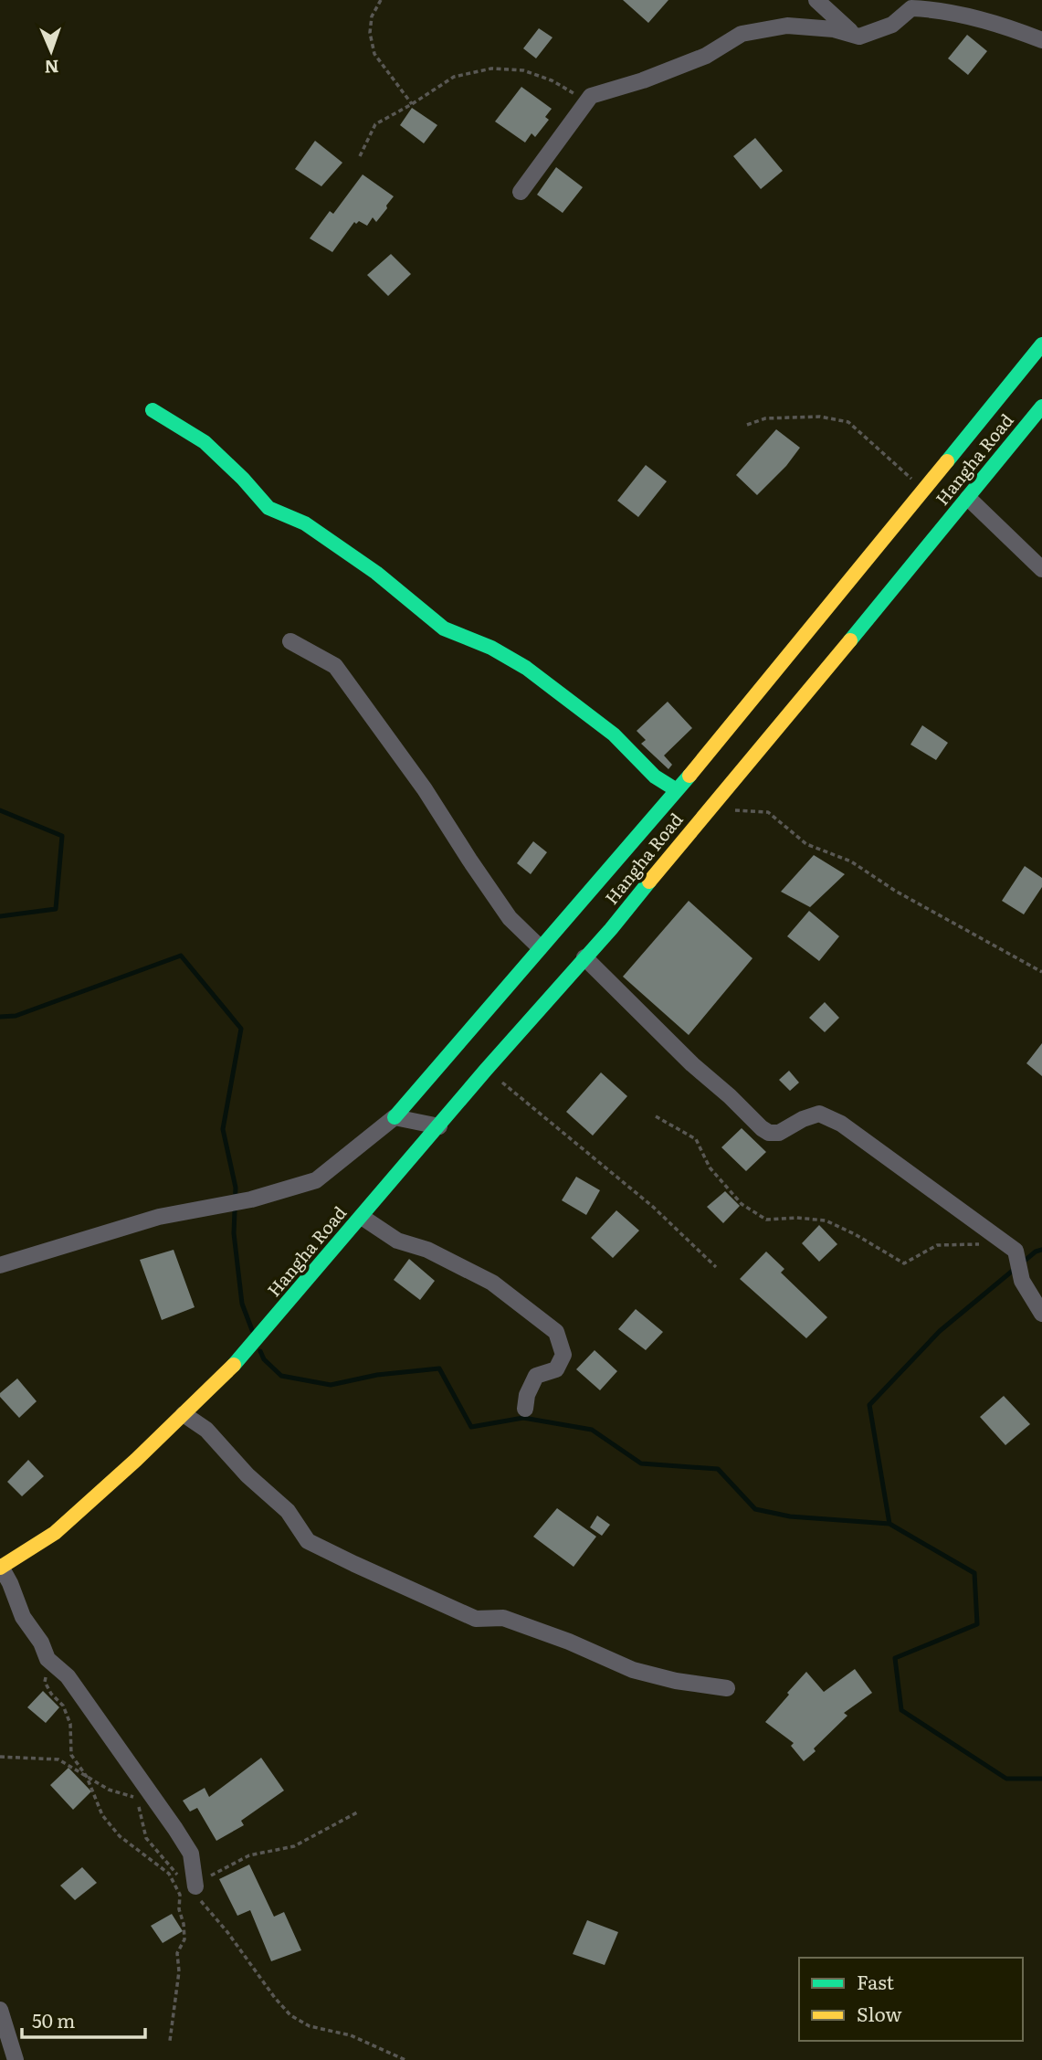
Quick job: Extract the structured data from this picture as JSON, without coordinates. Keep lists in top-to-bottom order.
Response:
{
  "streets": {
    "main road": ["Hangha Road"]
  },
  "legend": ["Fast", "Slow"],
  "scale_bar": "50 m",
  "north": "bottom"
}
